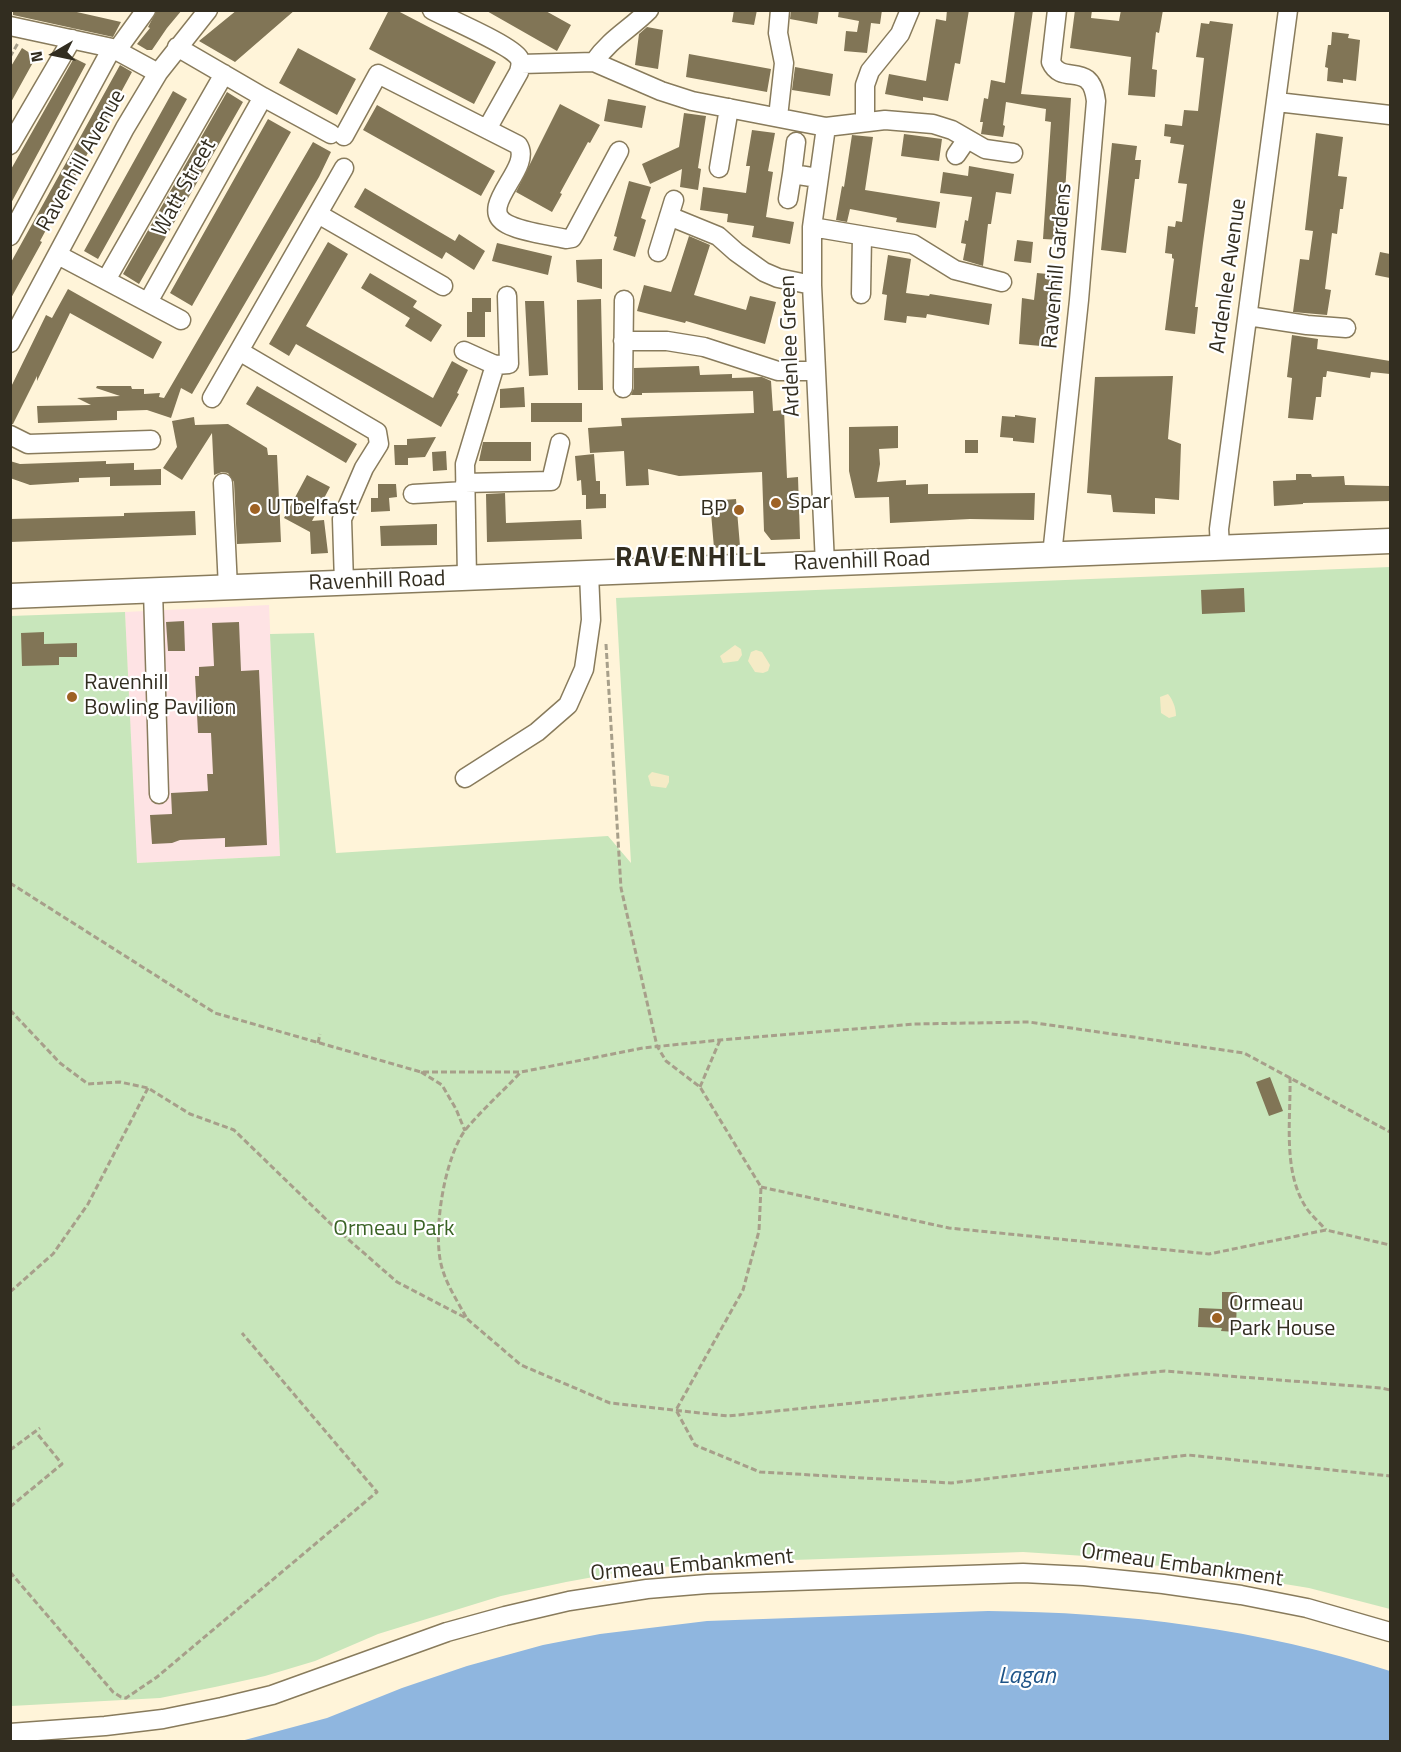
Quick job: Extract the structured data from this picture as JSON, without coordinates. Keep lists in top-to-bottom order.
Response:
{
  "streets": {
    "main road": ["Ravenhill Road"],
    "street": [
      "Ravenhill Avenue",
      "Watt Street",
      "Ravenhill Gardens",
      "Ardenlee Avenue",
      "Ardenlee Green",
      "Ormeau Embankment"
    ]
  },
  "crossings": [
    ["Ravenhill Gardens", "Ravenhill Road"],
    ["Ardenlee Avenue", "Ravenhill Road"],
    ["Ardenlee Green", "Ravenhill Road"]
  ],
  "districts": ["RAVENHILL"],
  "water": ["Lagan"],
  "parks": ["Ormeau Park"],
  "places": [
    "Spar",
    "UTbelfast",
    "BP",
    "Ravenhill Bowling Pavilion",
    "Ormeau Park House"
  ],
  "north": "left"
}
